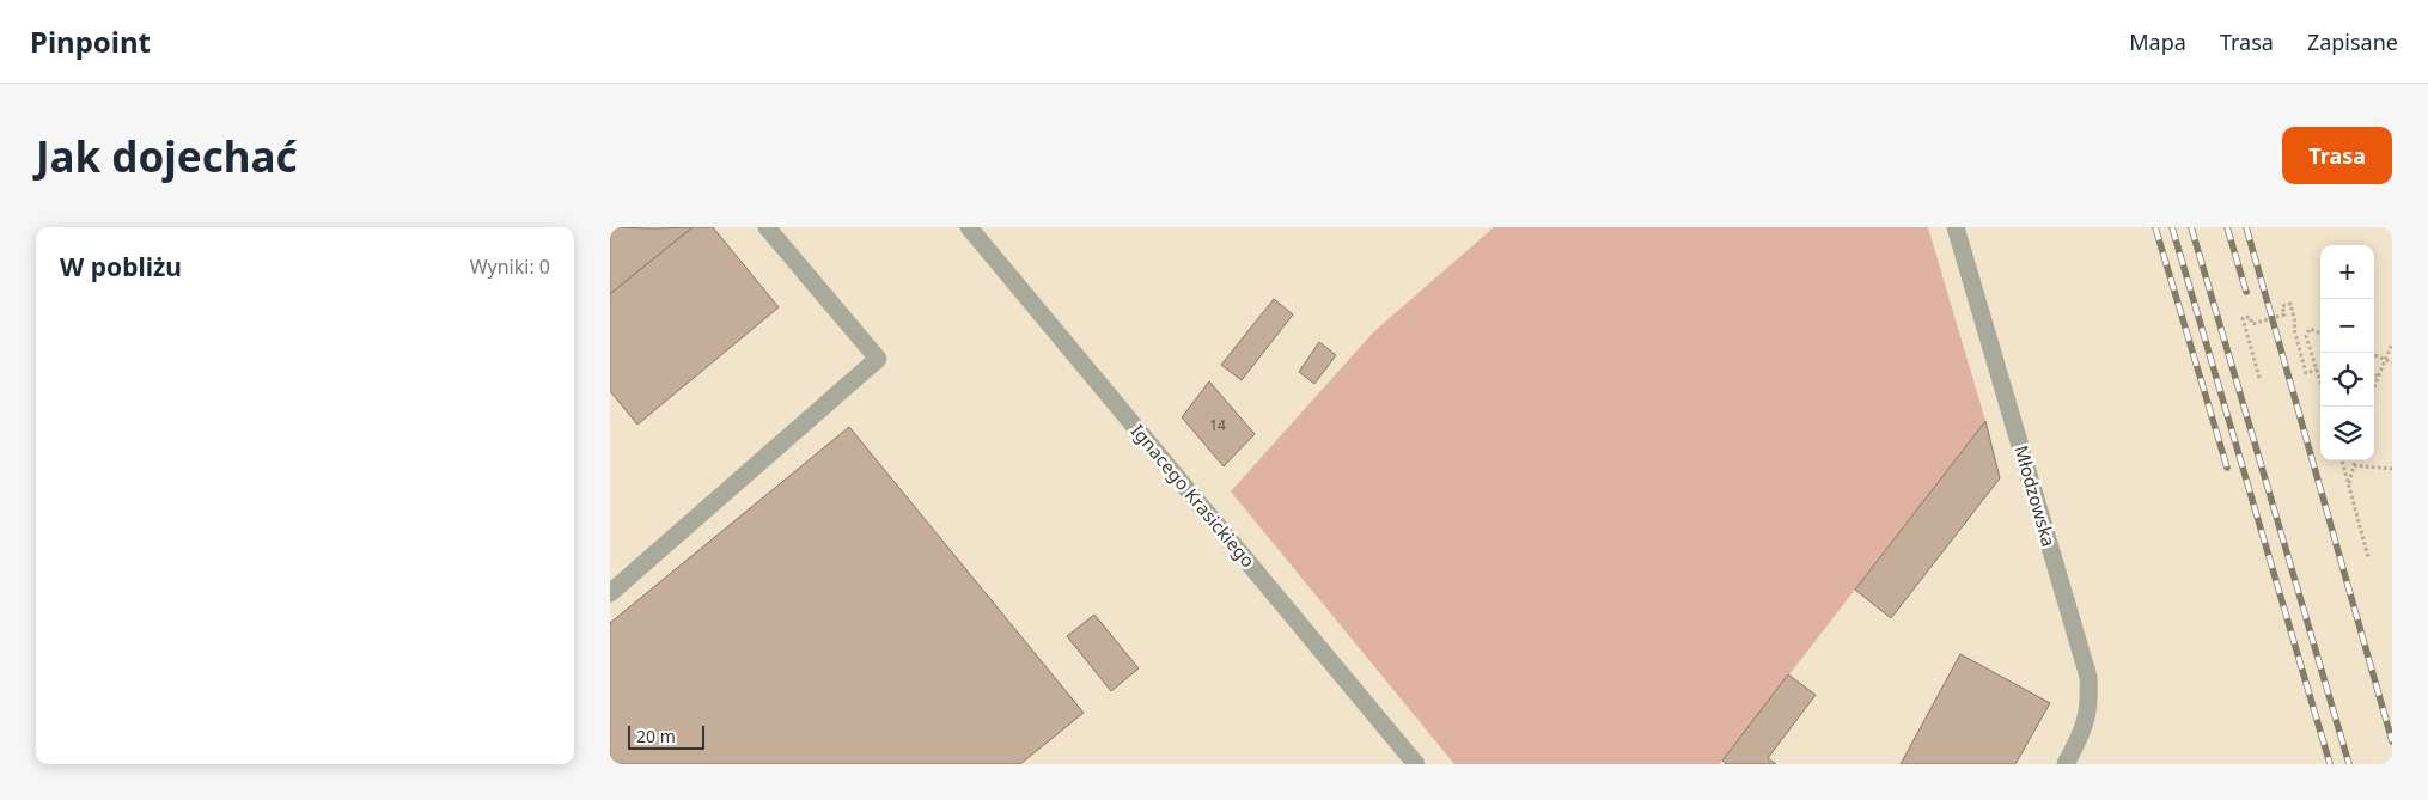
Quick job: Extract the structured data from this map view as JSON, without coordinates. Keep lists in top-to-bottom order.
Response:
{
  "streets": {
    "street": ["Ignacego Krasickiego", "Młodzowska"]
  },
  "house_numbers": ["14"],
  "scale_bar": "20 m",
  "page": {
    "header": "Pinpoint",
    "nav": ["Mapa", "Trasa", "Zapisane"],
    "buttons": "Trasa",
    "title": "Jak dojechać",
    "heading": ["W pobliżu", "Wyniki: 0"],
    "map_buttons": ["+", "−"],
    "scale": "20 m"
  }
}
